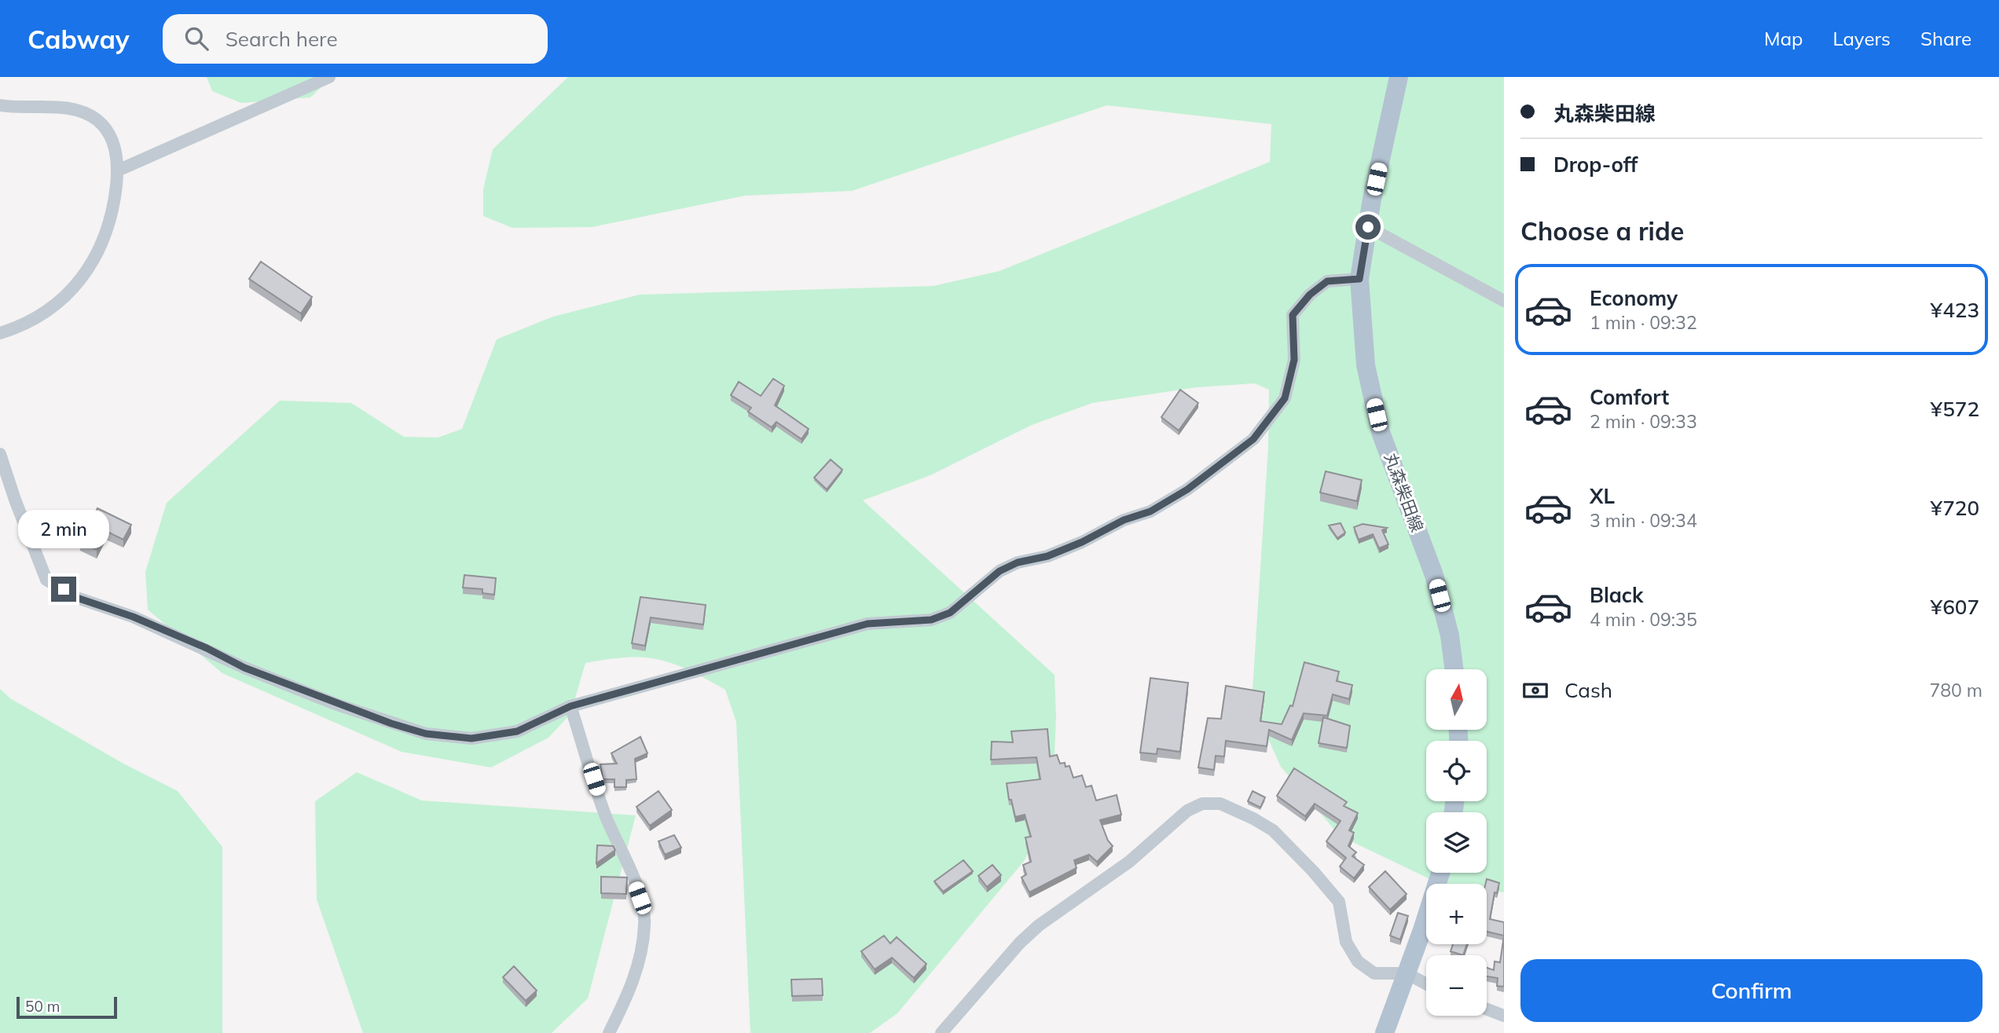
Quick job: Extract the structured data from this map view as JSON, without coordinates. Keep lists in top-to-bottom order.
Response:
{
  "streets": {
    "main road": ["丸森柴田線"]
  },
  "scale_bar": "50 m",
  "north": "top",
  "page": {
    "header": "Cabway",
    "search": "Search here",
    "nav": ["Map", "Layers", "Share"],
    "banner": ["丸森柴田線", "Drop-off"],
    "heading": "Choose a ride",
    "list": [
      {
        "name": "Economy",
        "note": "1 min · 09:32",
        "value": "¥423"
      },
      {
        "name": "Comfort",
        "note": "2 min · 09:33",
        "value": "¥572"
      },
      {
        "name": "XL",
        "note": "3 min · 09:34",
        "value": "¥720"
      },
      {
        "name": "Black",
        "note": "4 min · 09:35",
        "value": "¥607"
      }
    ],
    "bubble": "2 min",
    "pay": ["Cash", "780 m"],
    "map_buttons": ["+", "−"],
    "buttons": "Confirm",
    "scale": "50 m"
  }
}
